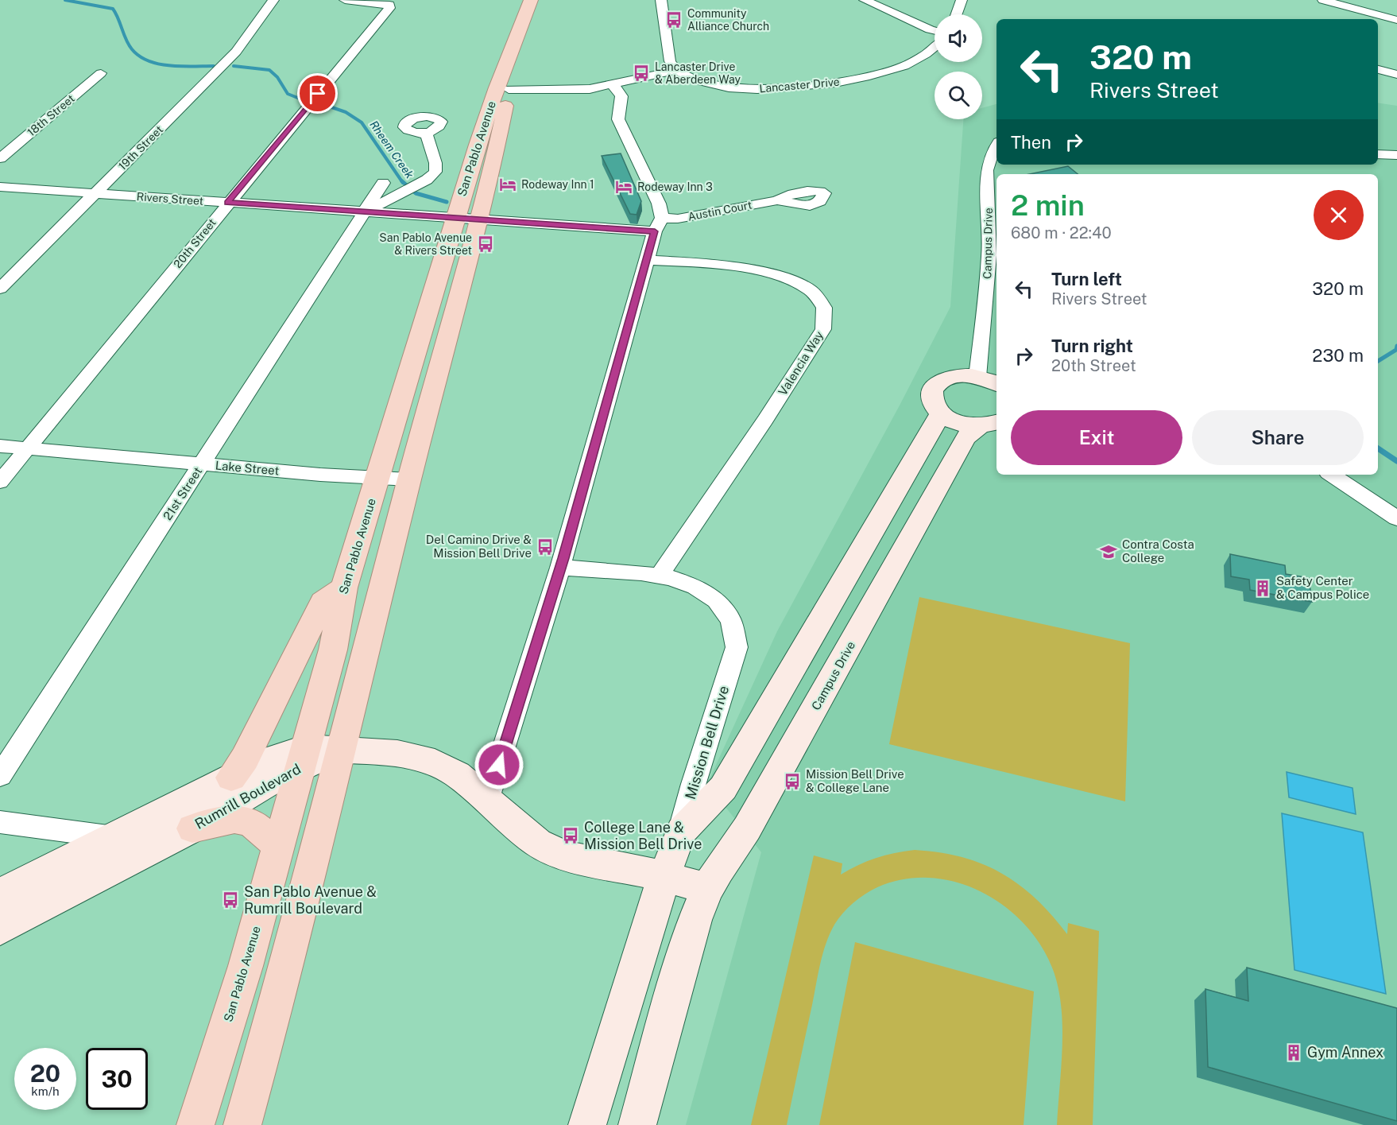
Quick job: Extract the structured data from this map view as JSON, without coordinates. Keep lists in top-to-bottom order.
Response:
{
  "streets": {
    "main road": ["San Pablo Avenue"],
    "street": [
      "Lancaster Drive",
      "18th Street",
      "19th Street",
      "Rivers Street",
      "Austin Court",
      "20th Street",
      "Campus Drive",
      "Valencia Way",
      "Lake Street",
      "21st Street",
      "Mission Bell Drive",
      "Rumrill Boulevard"
    ]
  },
  "crossings": [
    ["19th Street", "Rivers Street"],
    ["San Pablo Avenue", "Rivers Street"],
    ["San Pablo Avenue", "Lake Street"],
    ["San Pablo Avenue", "Rumrill Boulevard"],
    ["Rivers Street", "Austin Court"],
    ["Rivers Street", "20th Street"],
    ["Rivers Street", "21st Street"],
    ["20th Street", "Lake Street"],
    ["Valencia Way", "Mission Bell Drive"],
    ["Lake Street", "21st Street"]
  ],
  "water": ["Rheem Creek"],
  "places": {
    "bus stop": [
      "Community Alliance Church",
      "Lancaster Drive & Aberdeen Way",
      "San Pablo Avenue & Rivers Street",
      "Del Camino Drive & Mission Bell Drive",
      "Mission Bell Drive & College Lane",
      "College Lane & Mission Bell Drive",
      "San Pablo Avenue & Rumrill Boulevard"
    ],
    "hotel": ["Rodeway Inn 1", "Rodeway Inn 3"],
    "school or university": ["Contra Costa College"],
    "building": ["Safety Center & Campus Police", "Gym Annex"]
  },
  "page": {
    "turn": ["320 m", "Rivers Street"],
    "then": "Then",
    "heading": ["2 min", "680 m · 22:40"],
    "list": [
      {
        "name": "Turn left",
        "note": "Rivers Street",
        "value": "320 m"
      },
      {
        "name": "Turn right",
        "note": "20th Street",
        "value": "230 m"
      }
    ],
    "buttons": ["Exit", "Share"],
    "speed": "20 km/h",
    "limit": "30"
  }
}
